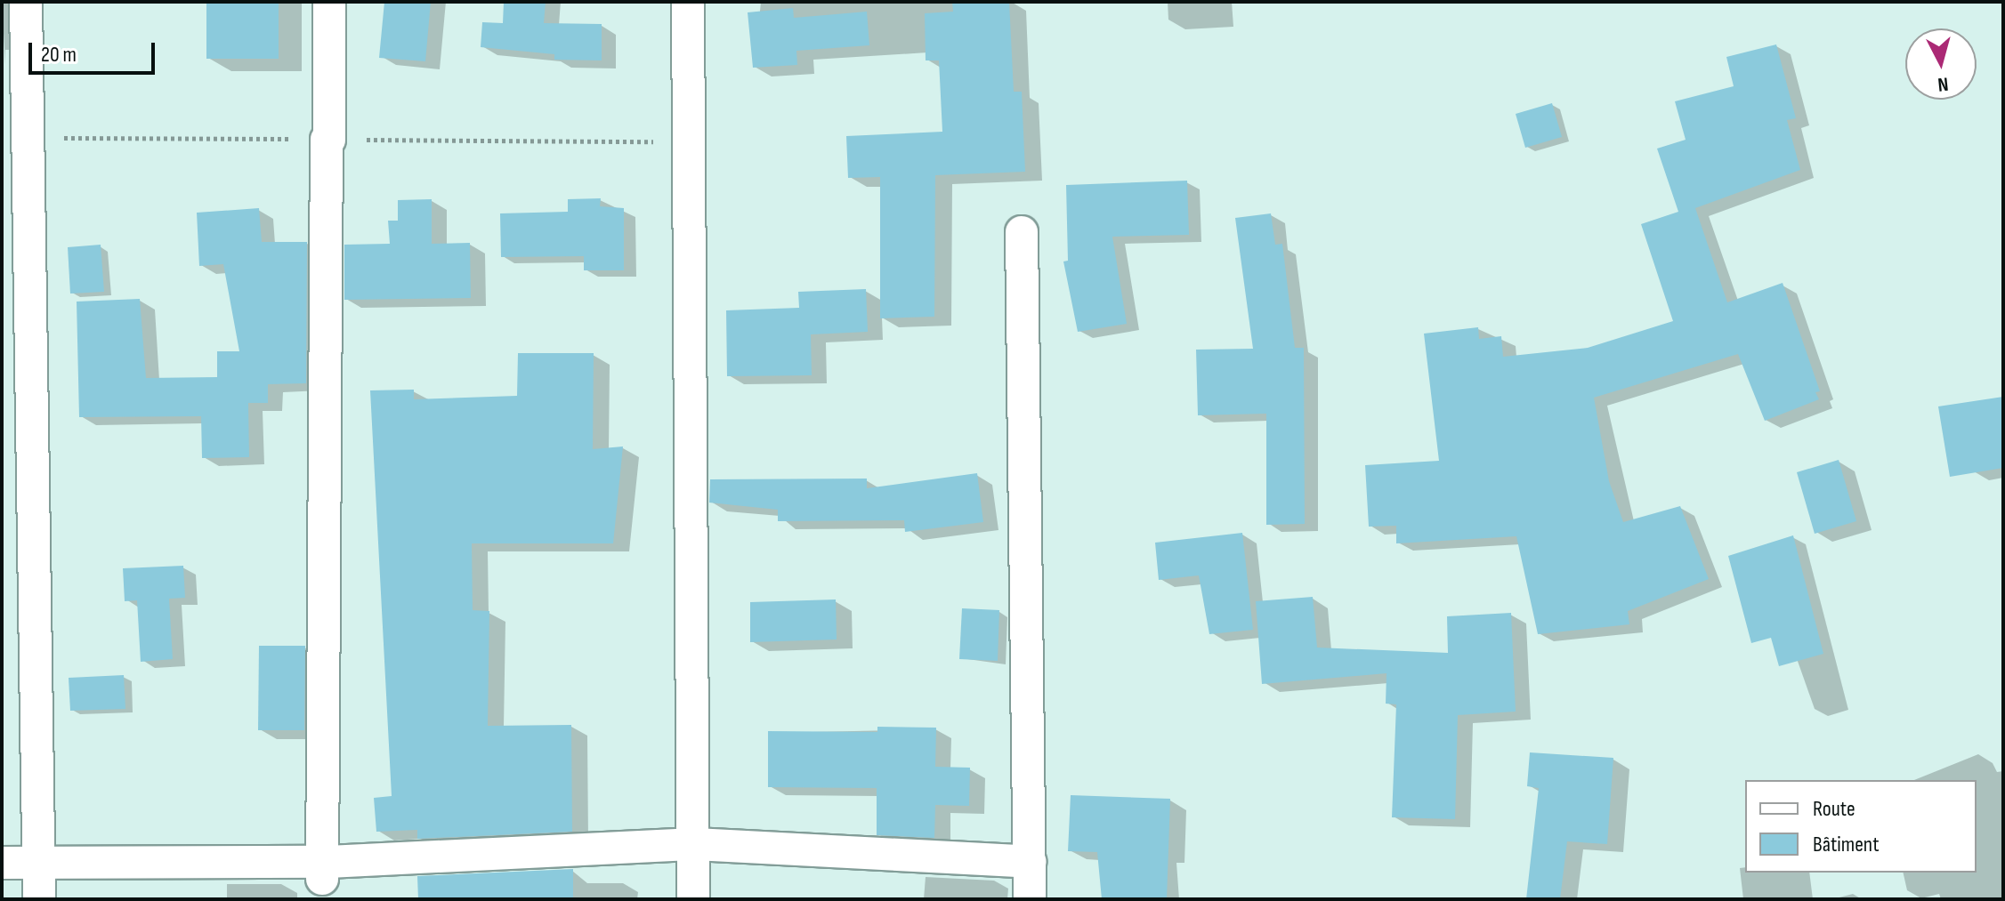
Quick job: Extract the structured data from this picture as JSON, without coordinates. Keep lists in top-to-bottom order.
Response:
{
  "legend": ["Route", "Bâtiment"],
  "scale_bar": "20 m",
  "north": "bottom"
}
